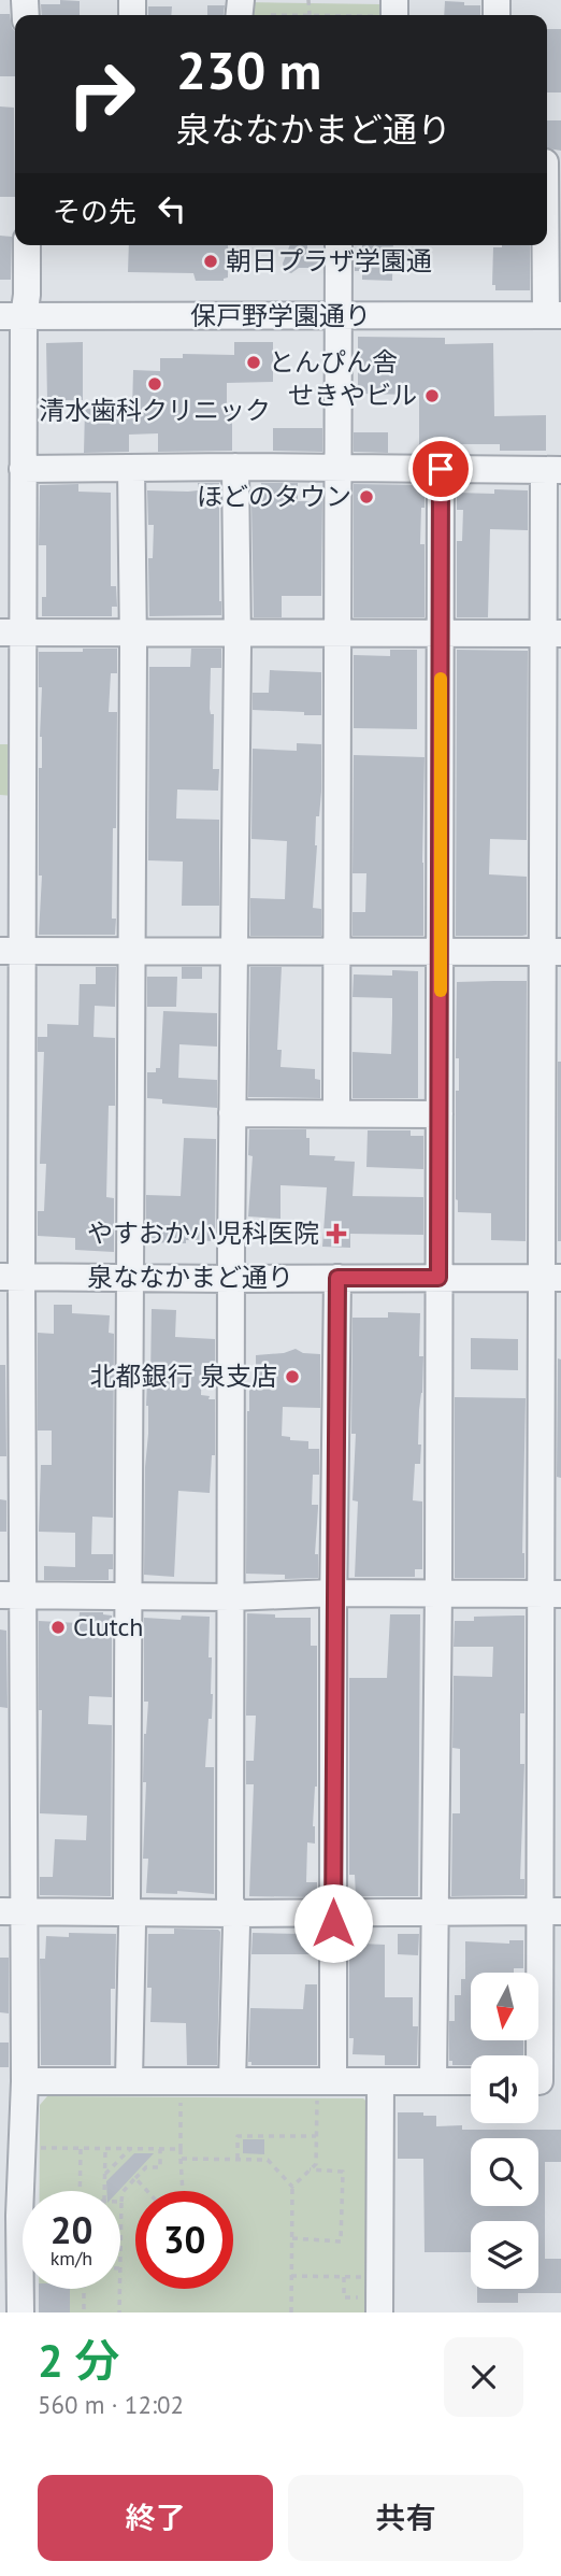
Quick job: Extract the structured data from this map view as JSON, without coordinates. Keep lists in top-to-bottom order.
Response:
{
  "streets": {
    "street": ["保戸野学園通り", "泉ななかまど通り"]
  },
  "places": {
    "other": [
      "朝日プラザ学園通",
      "とんぴん舎",
      "清水歯科クリニック",
      "せきやビル",
      "ほどのタウン",
      "北都銀行 泉支店",
      "Clutch"
    ],
    "health": ["やすおか小児科医院"]
  },
  "north": "bottom",
  "page": {
    "turn": ["230 m", "泉ななかまど通り"],
    "then": "その先",
    "speed": "20 km/h",
    "limit": "30",
    "heading": ["2 分", "560 m · 12:02"],
    "buttons": ["終了", "共有"]
  }
}
